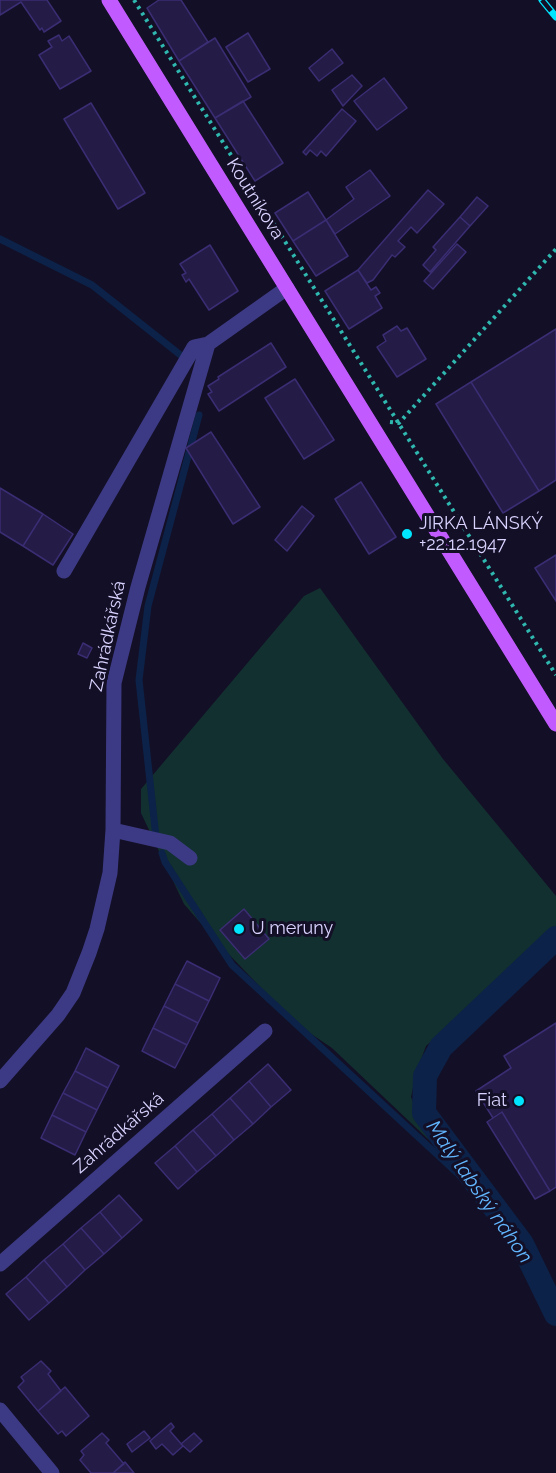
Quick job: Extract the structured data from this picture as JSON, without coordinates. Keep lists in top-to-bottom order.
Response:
{
  "streets": {
    "main road": ["Koutníkova"],
    "street": ["Zahrádkářská"]
  },
  "water": ["Malý labský náhon"],
  "places": ["JIRKA LÁNSKÝ +22.12.1947", "U meruny", "Fiat"]
}
